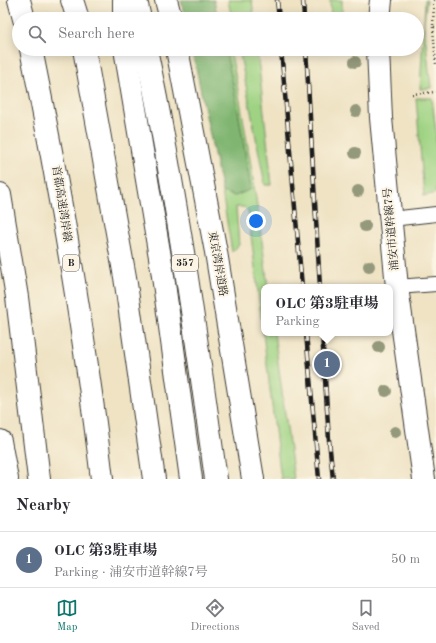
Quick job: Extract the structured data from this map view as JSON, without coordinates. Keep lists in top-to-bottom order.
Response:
{
  "streets": {
    "main road": [
      "首都高速湾岸線",
      "浦安市道幹線7号",
      "B",
      "357",
      "東京湾岸道路"
    ]
  },
  "page": {
    "search": "Search here",
    "popup": ["OLC 第3駐車場", "Parking"],
    "pins": "1",
    "heading": "Nearby",
    "list": [
      {
        "mark": "1",
        "name": "OLC 第3駐車場",
        "note": "Parking · 浦安市道幹線7号",
        "value": "50 m"
      }
    ],
    "nav": ["Map", "Directions", "Saved"]
  }
}
